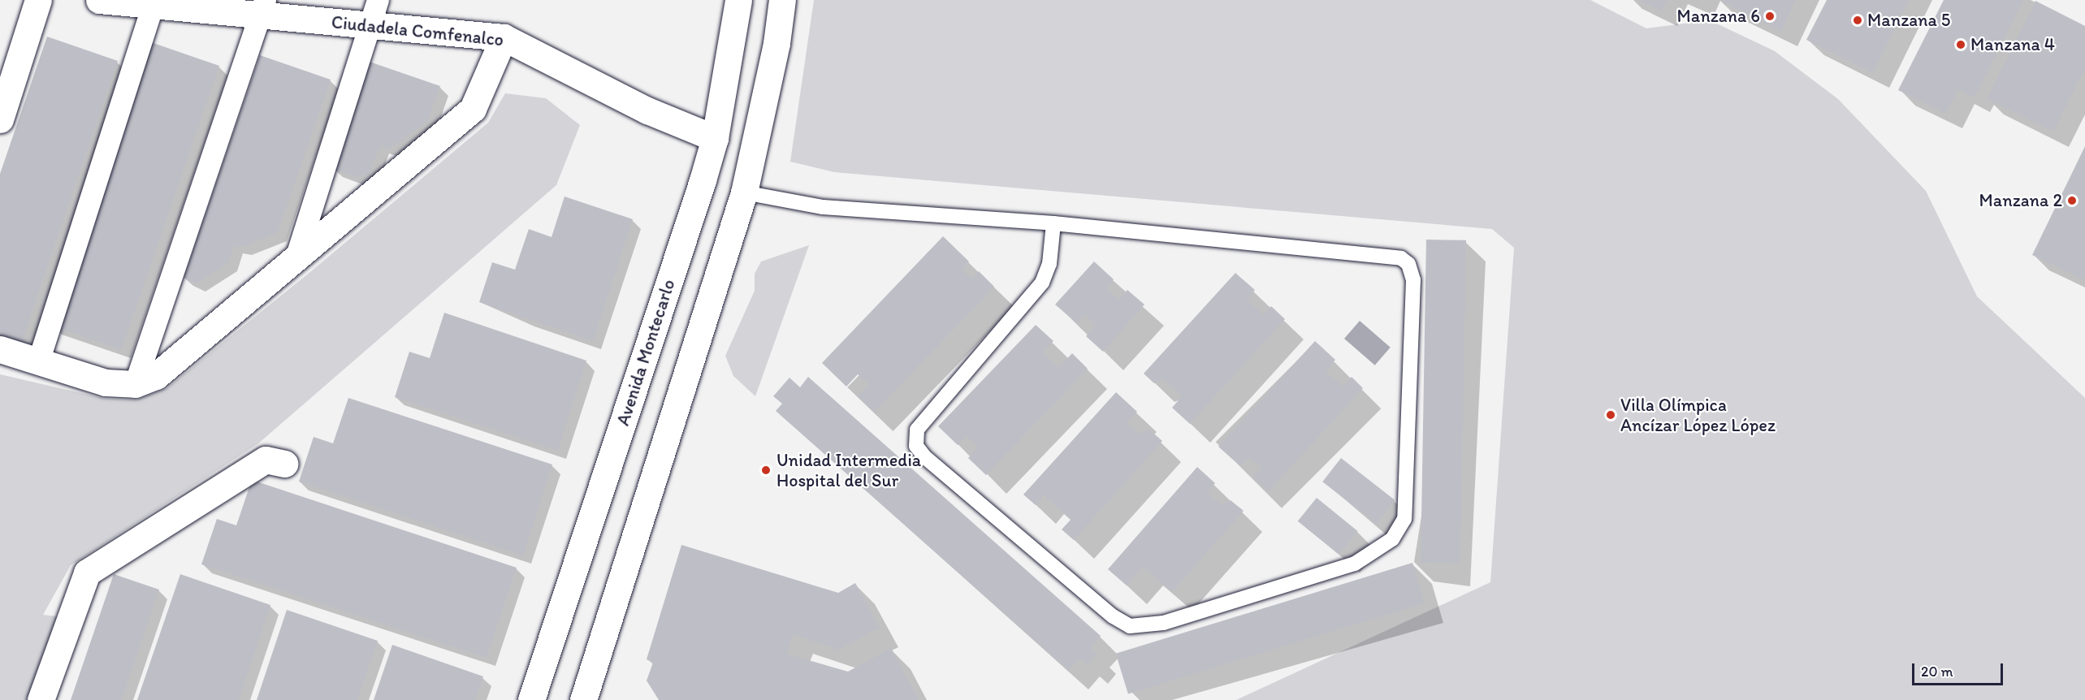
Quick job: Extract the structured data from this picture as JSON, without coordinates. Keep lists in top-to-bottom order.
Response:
{
  "streets": {
    "street": ["Ciudadela Comfenalco", "Avenida Montecarlo"]
  },
  "crossings": [
    ["Ciudadela Comfenalco", "Avenida Montecarlo"]
  ],
  "places": [
    "Manzana 6",
    "Manzana 5",
    "Manzana 4",
    "Manzana 2",
    "Villa Olímpica Ancízar López López",
    "Unidad Intermedia Hospital del Sur"
  ],
  "scale_bar": "20 m"
}
